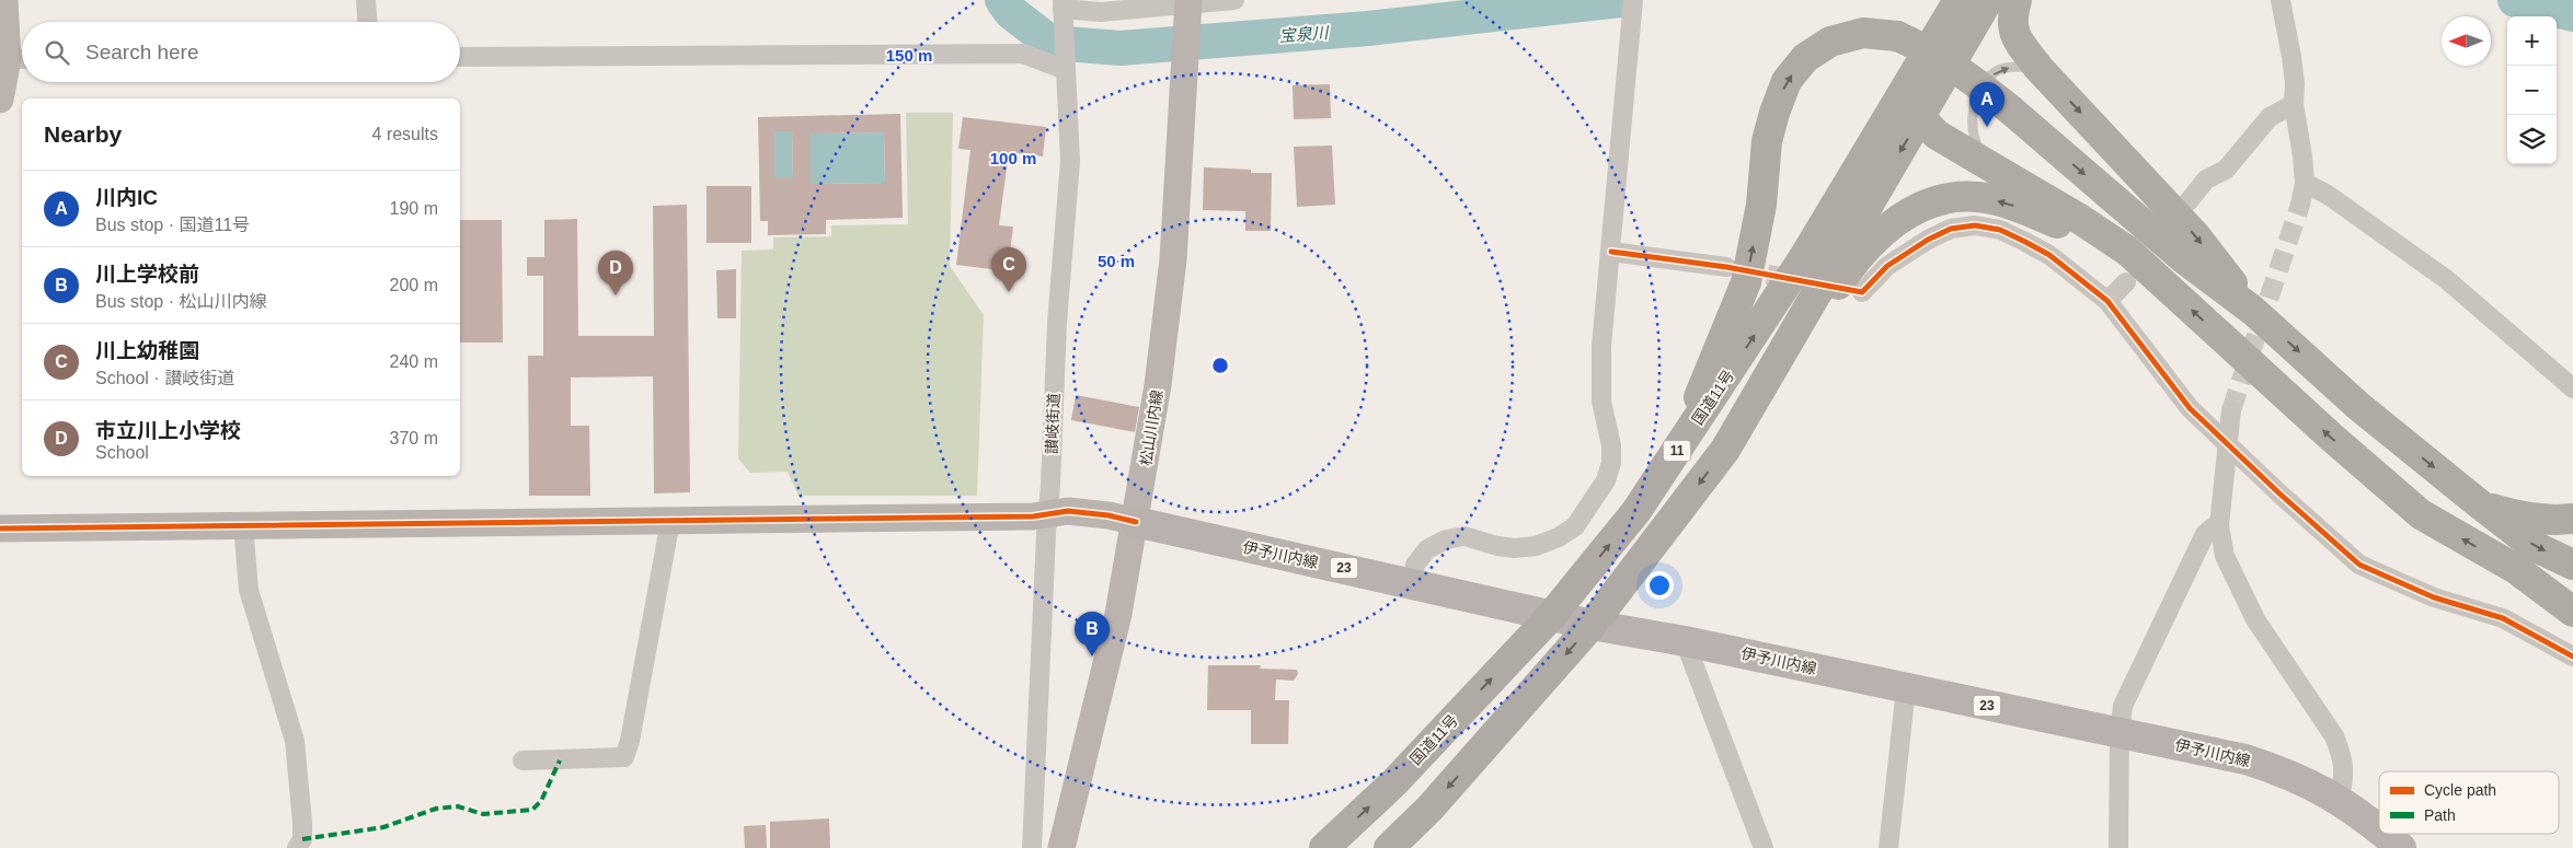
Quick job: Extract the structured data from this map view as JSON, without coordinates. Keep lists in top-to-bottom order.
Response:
{
  "streets": {
    "highway": ["国道11号", "11"],
    "main road": ["伊予川内線", "23"],
    "street": ["讃岐街道", "松山川内線"]
  },
  "crossings": [
    ["国道11号", "伊予川内線"],
    ["松山川内線", "伊予川内線"],
    ["11", "伊予川内線"]
  ],
  "water": ["宝泉川"],
  "legend": ["Cycle path", "Path"],
  "north": "left",
  "page": {
    "map_buttons": ["+", "−"],
    "search": "Search here",
    "pins": [
      "A",
      "C",
      "D",
      "B"
    ],
    "heading": ["Nearby", "4 results"],
    "list": [
      {
        "mark": "A",
        "name": "川内IC",
        "note": "Bus stop · 国道11号",
        "value": "190 m"
      },
      {
        "mark": "B",
        "name": "川上学校前",
        "note": "Bus stop · 松山川内線",
        "value": "200 m"
      },
      {
        "mark": "C",
        "name": "川上幼稚園",
        "note": "School · 讃岐街道",
        "value": "240 m"
      },
      {
        "mark": "D",
        "name": "市立川上小学校",
        "note": "School",
        "value": "370 m"
      }
    ]
  },
  "rings": ["150 m", "100 m", "50 m"]
}
